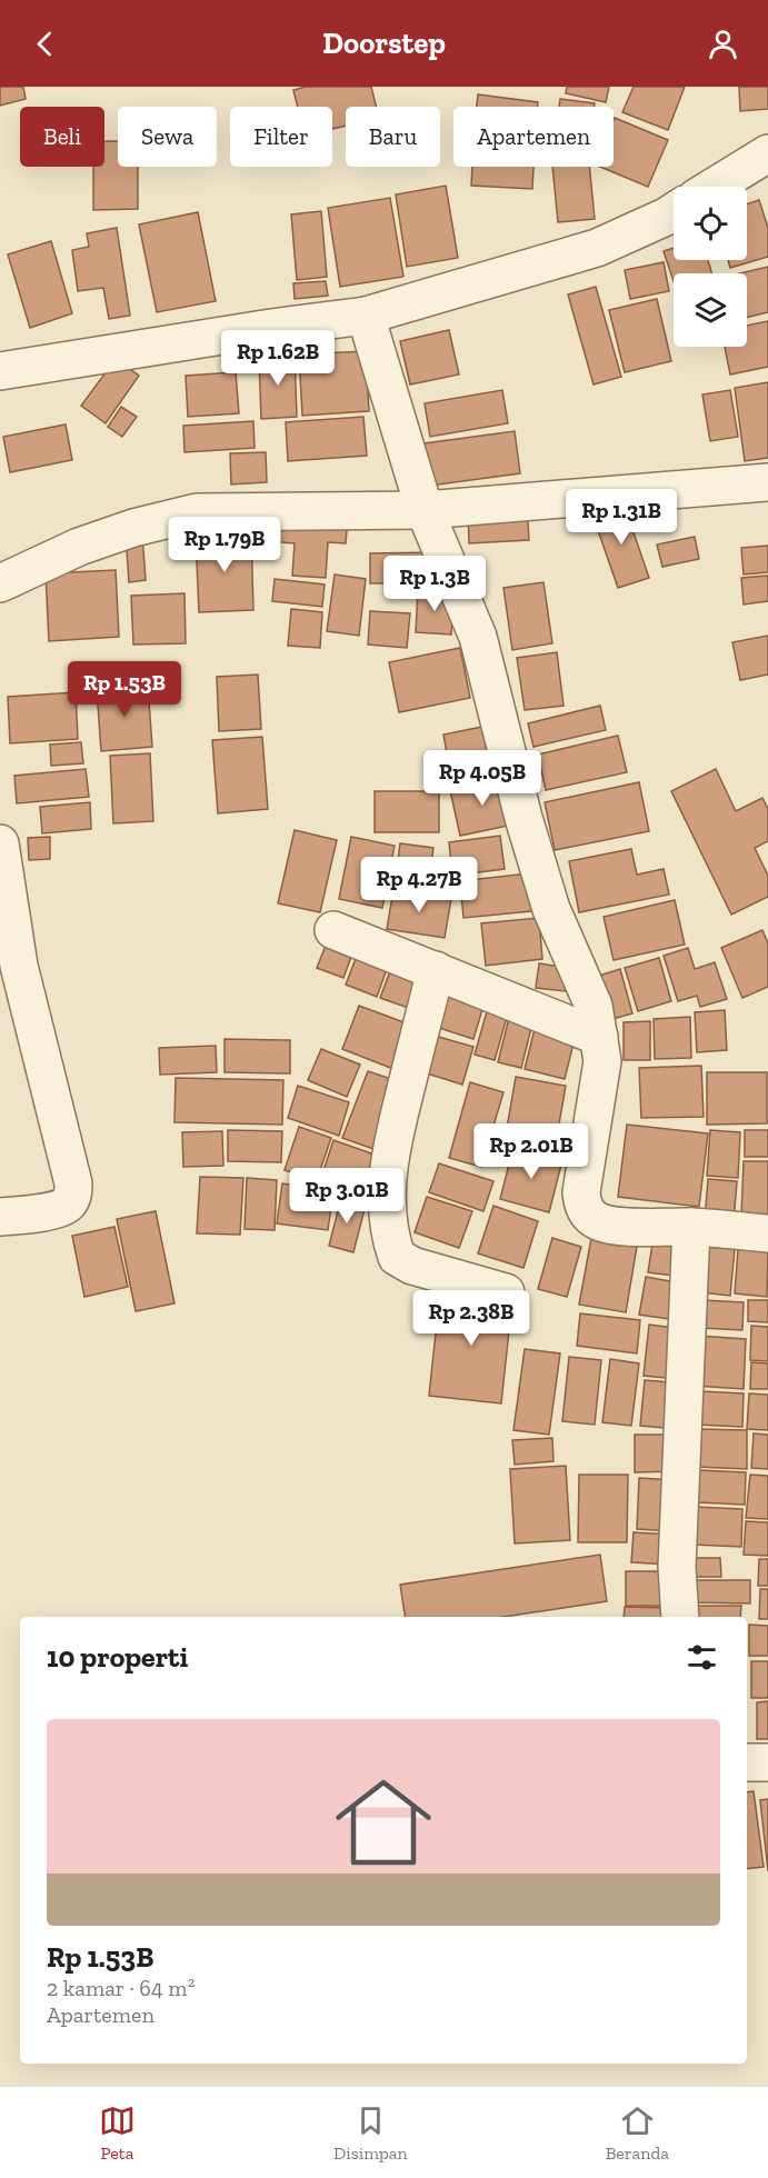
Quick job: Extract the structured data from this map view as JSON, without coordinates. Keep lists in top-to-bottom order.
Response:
{
  "page": {
    "header": "Doorstep",
    "chip": [
      "Beli",
      "Sewa",
      "Filter",
      "Baru",
      "Apartemen"
    ],
    "price": [
      "Rp 1.62B",
      "Rp 1.31B",
      "Rp 1.79B",
      "Rp 1.3B",
      "Rp 1.53B",
      "Rp 4.05B",
      "Rp 4.27B",
      "Rp 2.01B",
      "Rp 3.01B",
      "Rp 2.38B"
    ],
    "heading": "10 properti",
    "list": [
      {
        "name": "Rp 1.53B",
        "note": "2 kamar · 64 m² · Apartemen"
      }
    ],
    "tabs": ["Peta", "Disimpan", "Beranda"]
  }
}
